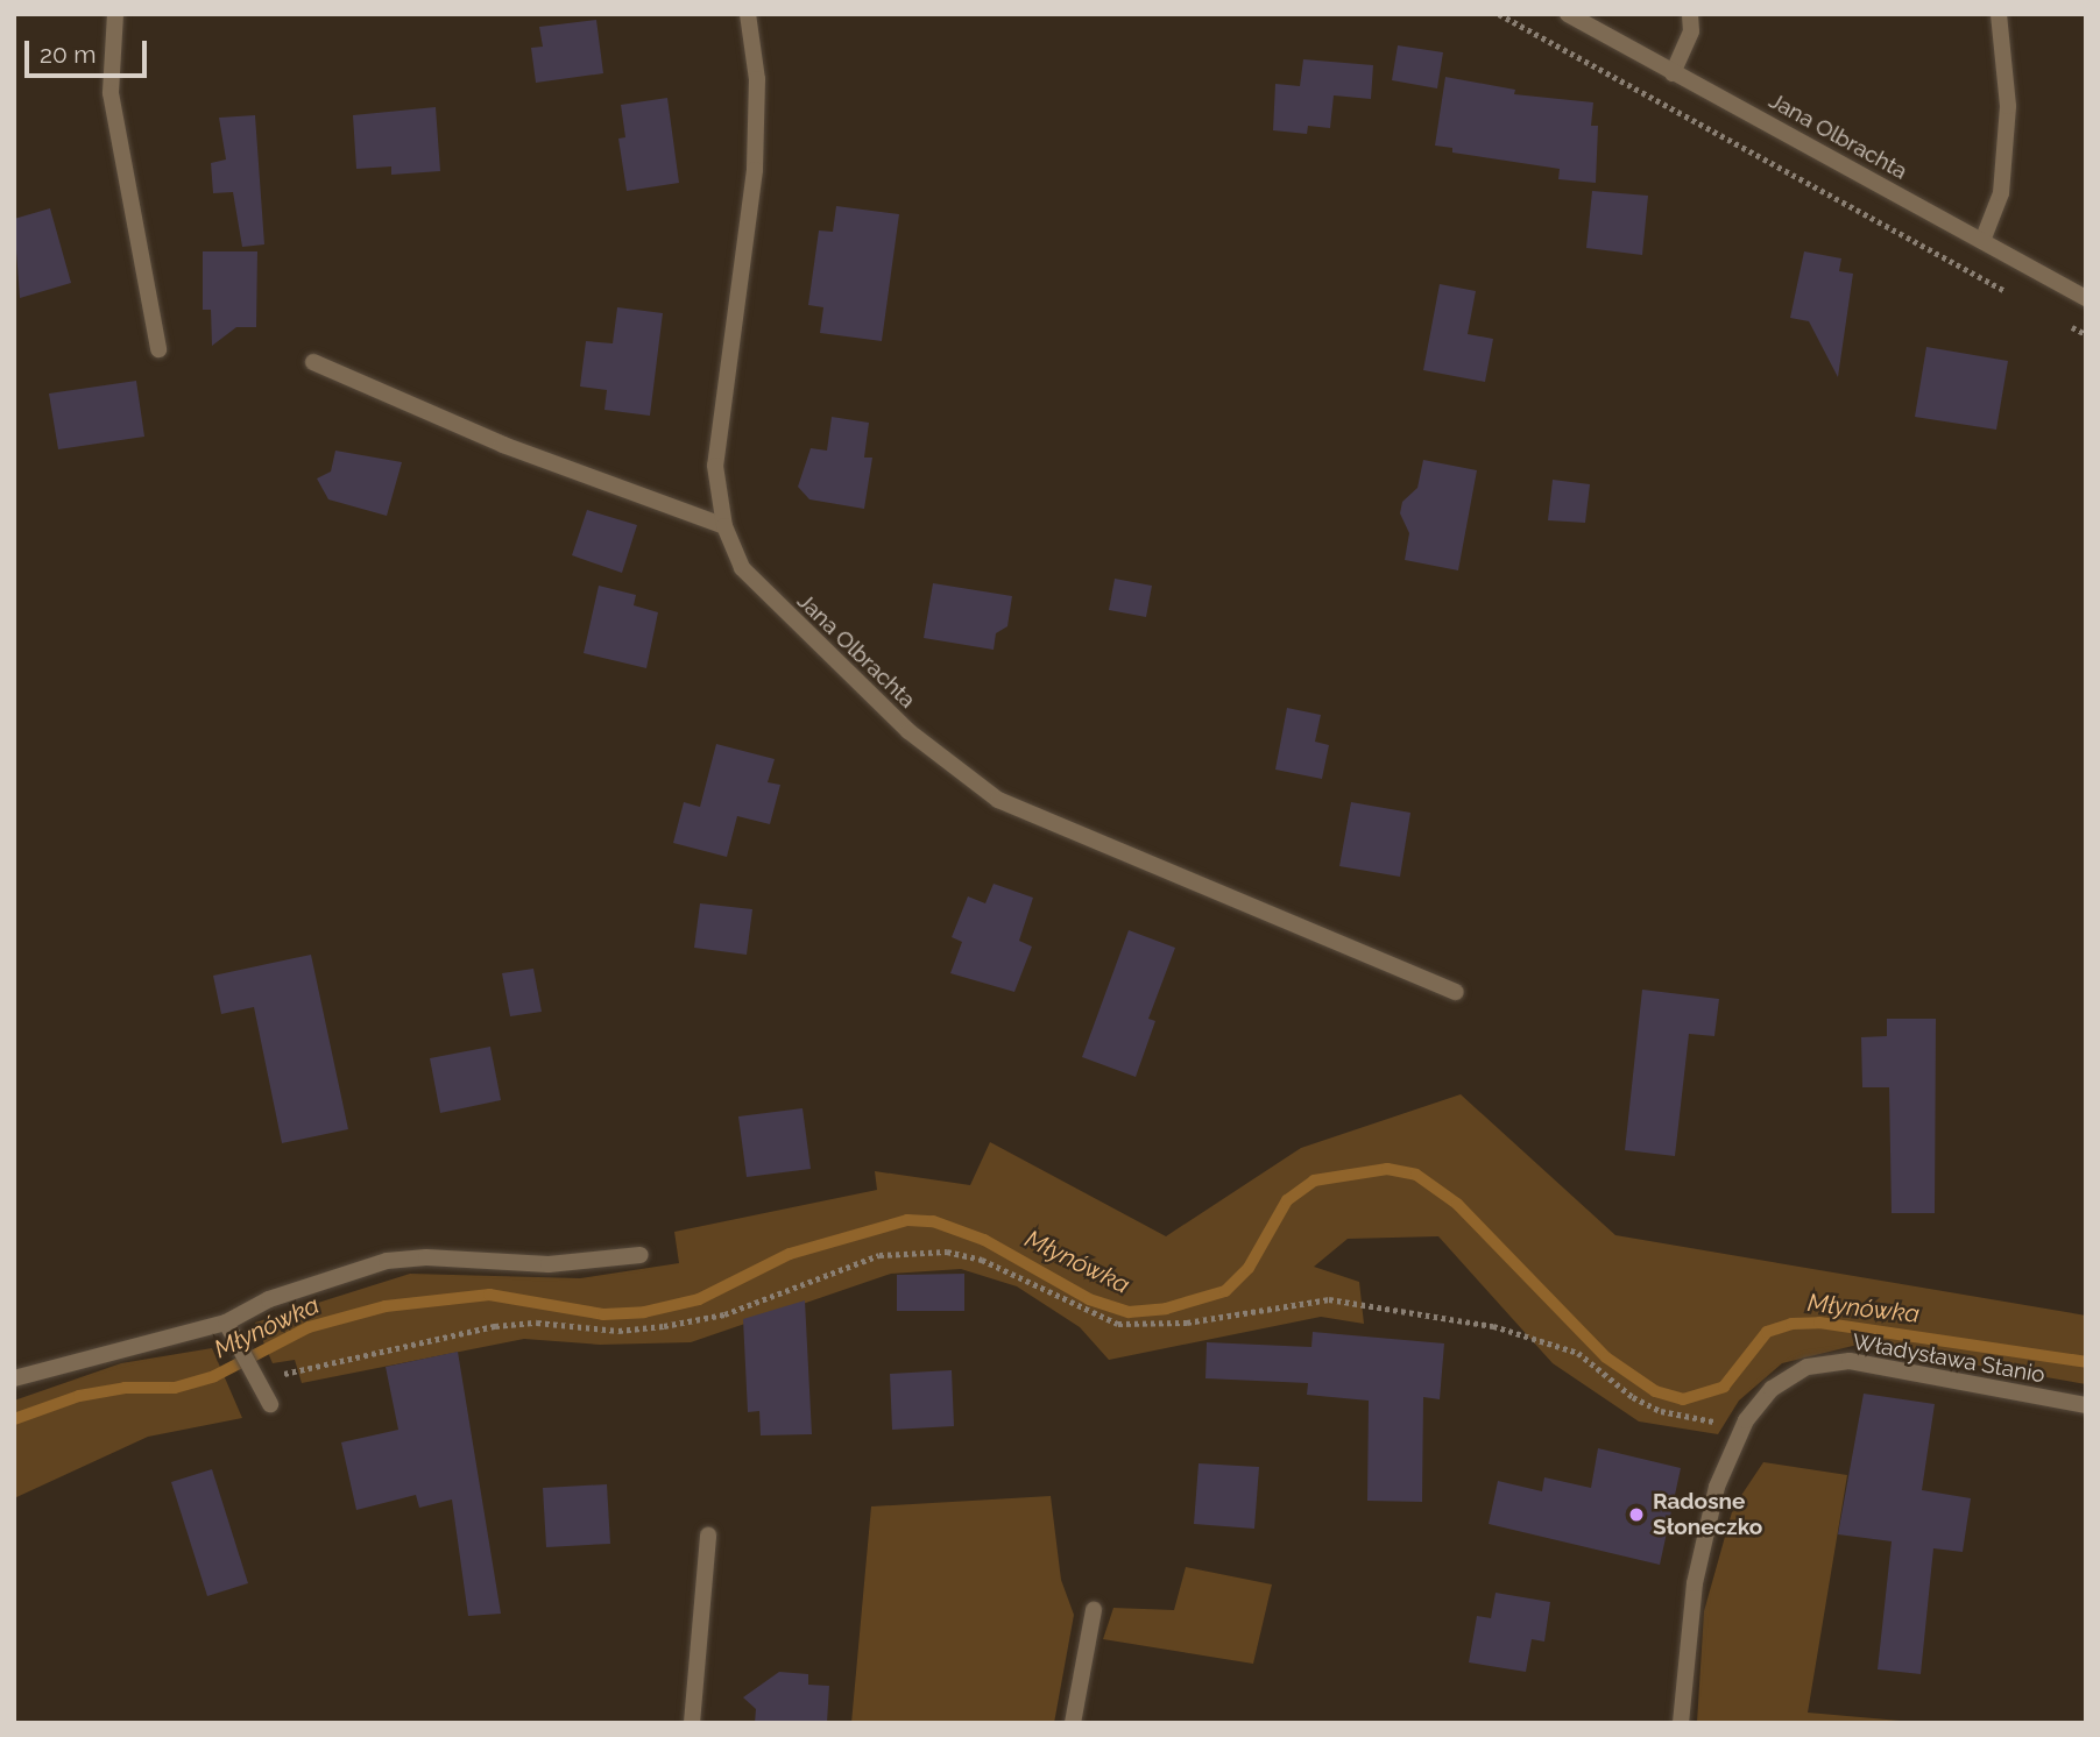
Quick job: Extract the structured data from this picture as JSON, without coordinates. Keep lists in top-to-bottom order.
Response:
{
  "streets": {
    "street": ["Jana Olbrachta", "Władysława Stanio"]
  },
  "water": ["Młynówka"],
  "places": ["Radosne Słoneczko"],
  "scale_bar": "20 m"
}
